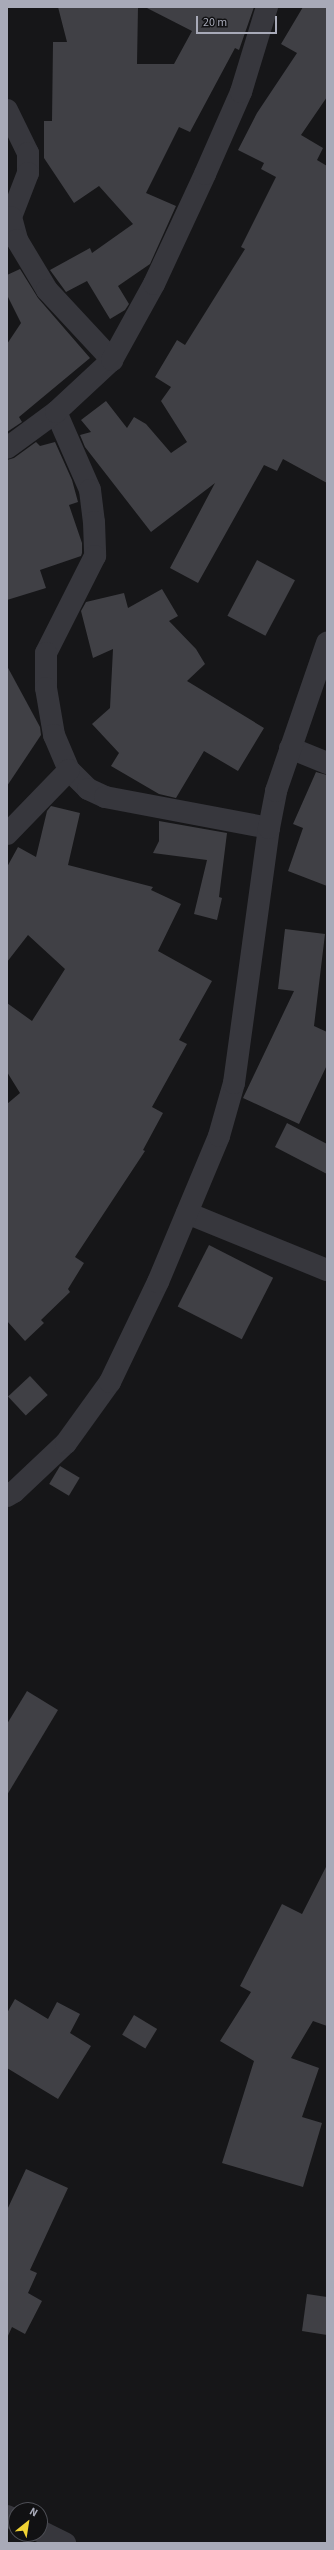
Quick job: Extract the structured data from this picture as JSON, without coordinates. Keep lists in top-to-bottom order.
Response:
{
  "scale_bar": "20 m",
  "north": "top right"
}
